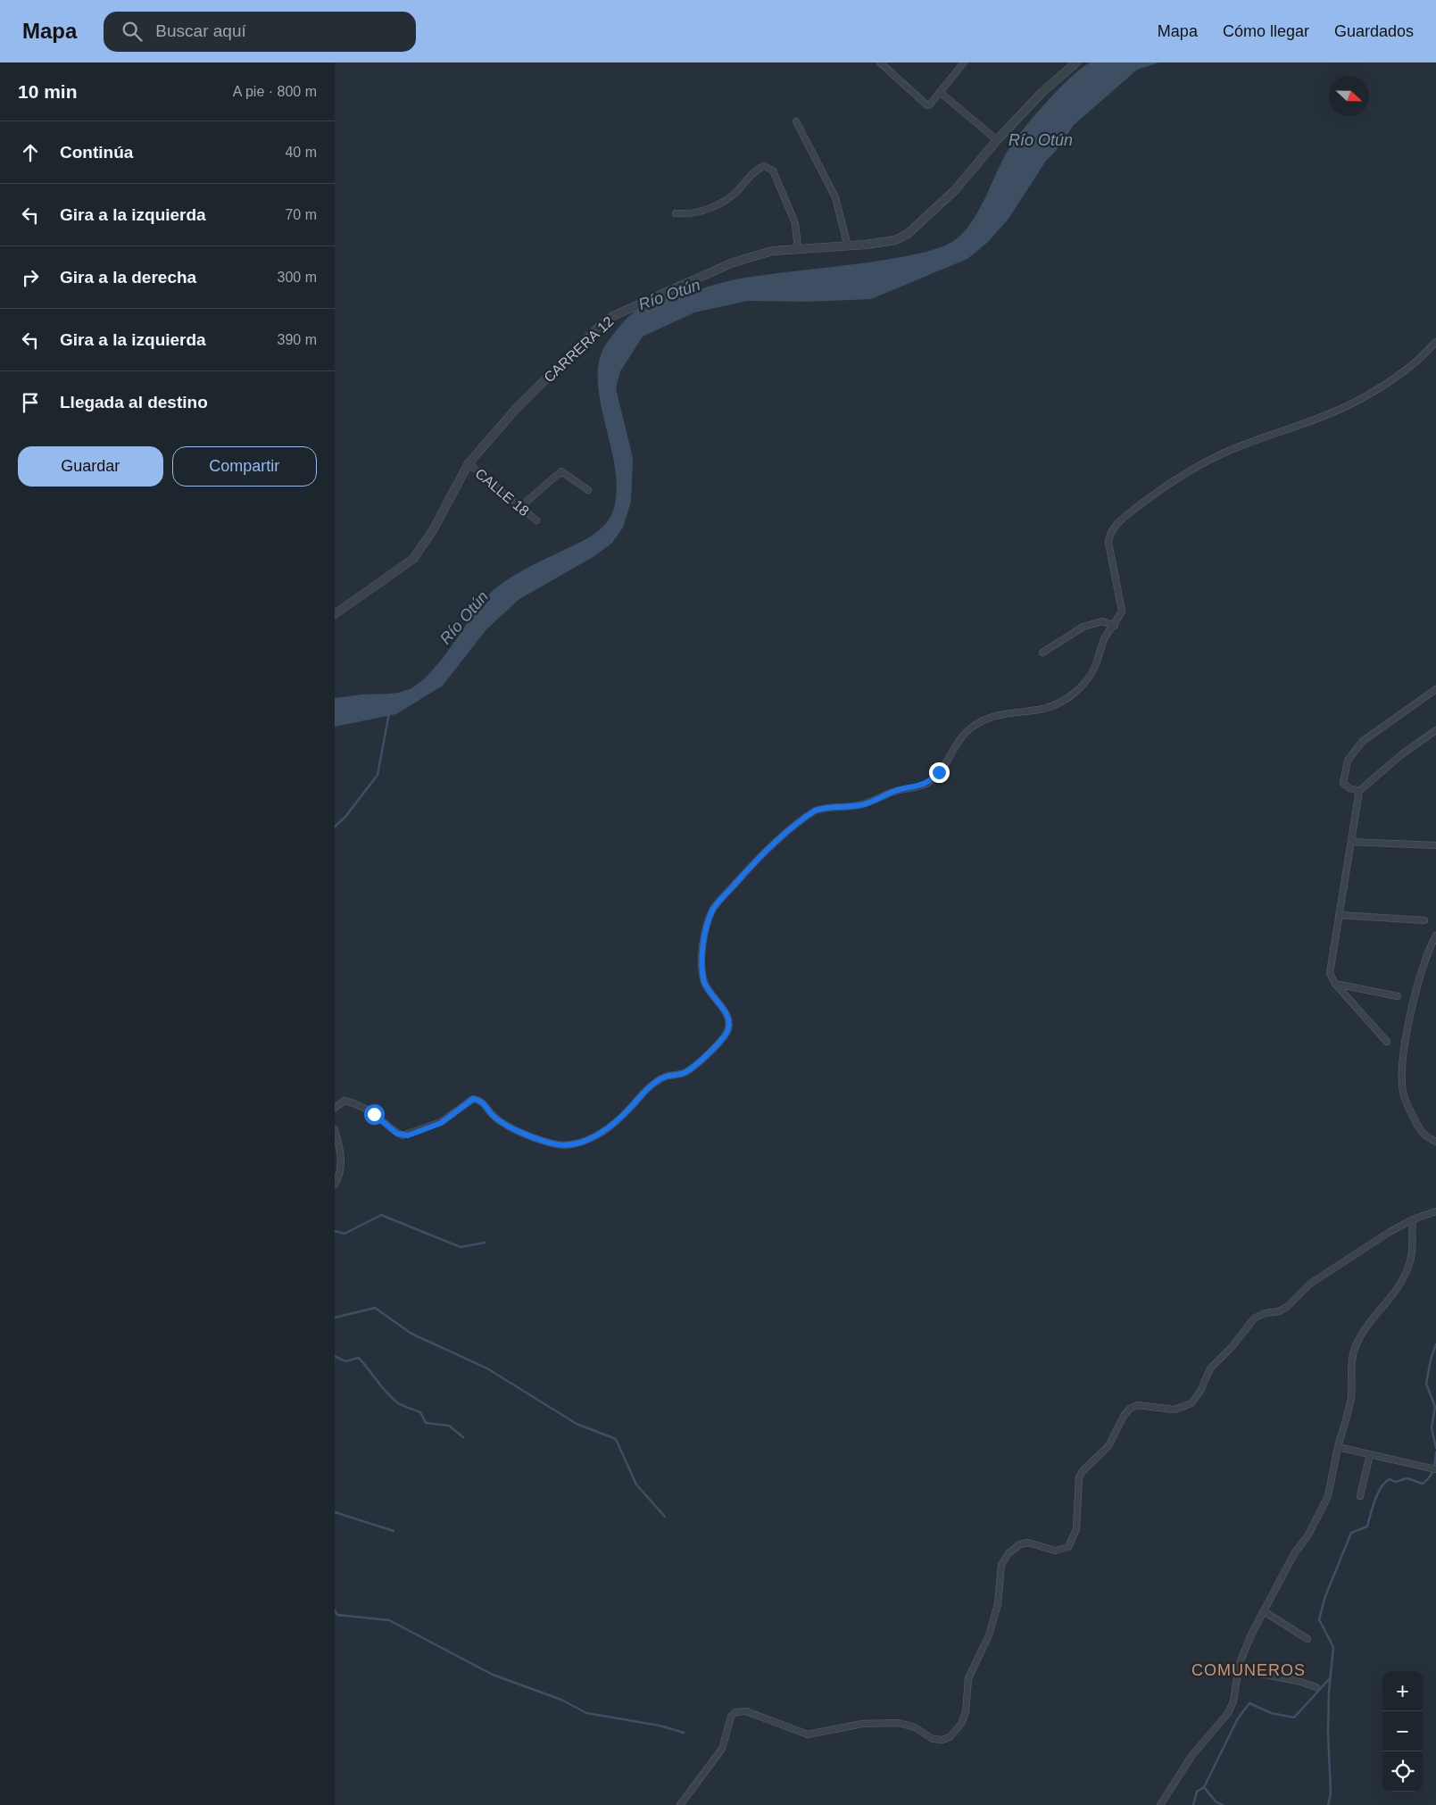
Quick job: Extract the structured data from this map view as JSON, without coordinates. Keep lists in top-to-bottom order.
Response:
{
  "streets": {
    "street": ["CARRERA 12", "CALLE 18"]
  },
  "crossings": [
    ["CARRERA 12", "CALLE 18"]
  ],
  "districts": ["COMUNEROS"],
  "water": ["Río Otún"],
  "north": "right",
  "page": {
    "header": "Mapa",
    "search": "Buscar aquí",
    "nav": ["Mapa", "Cómo llegar", "Guardados"],
    "heading": ["10 min", "A pie · 800 m"],
    "list": [
      ["Continúa", "40 m"],
      ["Gira a la izquierda", "70 m"],
      ["Gira a la derecha", "300 m"],
      ["Gira a la izquierda", "390 m"],
      "Llegada al destino"
    ],
    "buttons": ["Guardar", "Compartir"],
    "map_buttons": ["+", "−"]
  }
}
